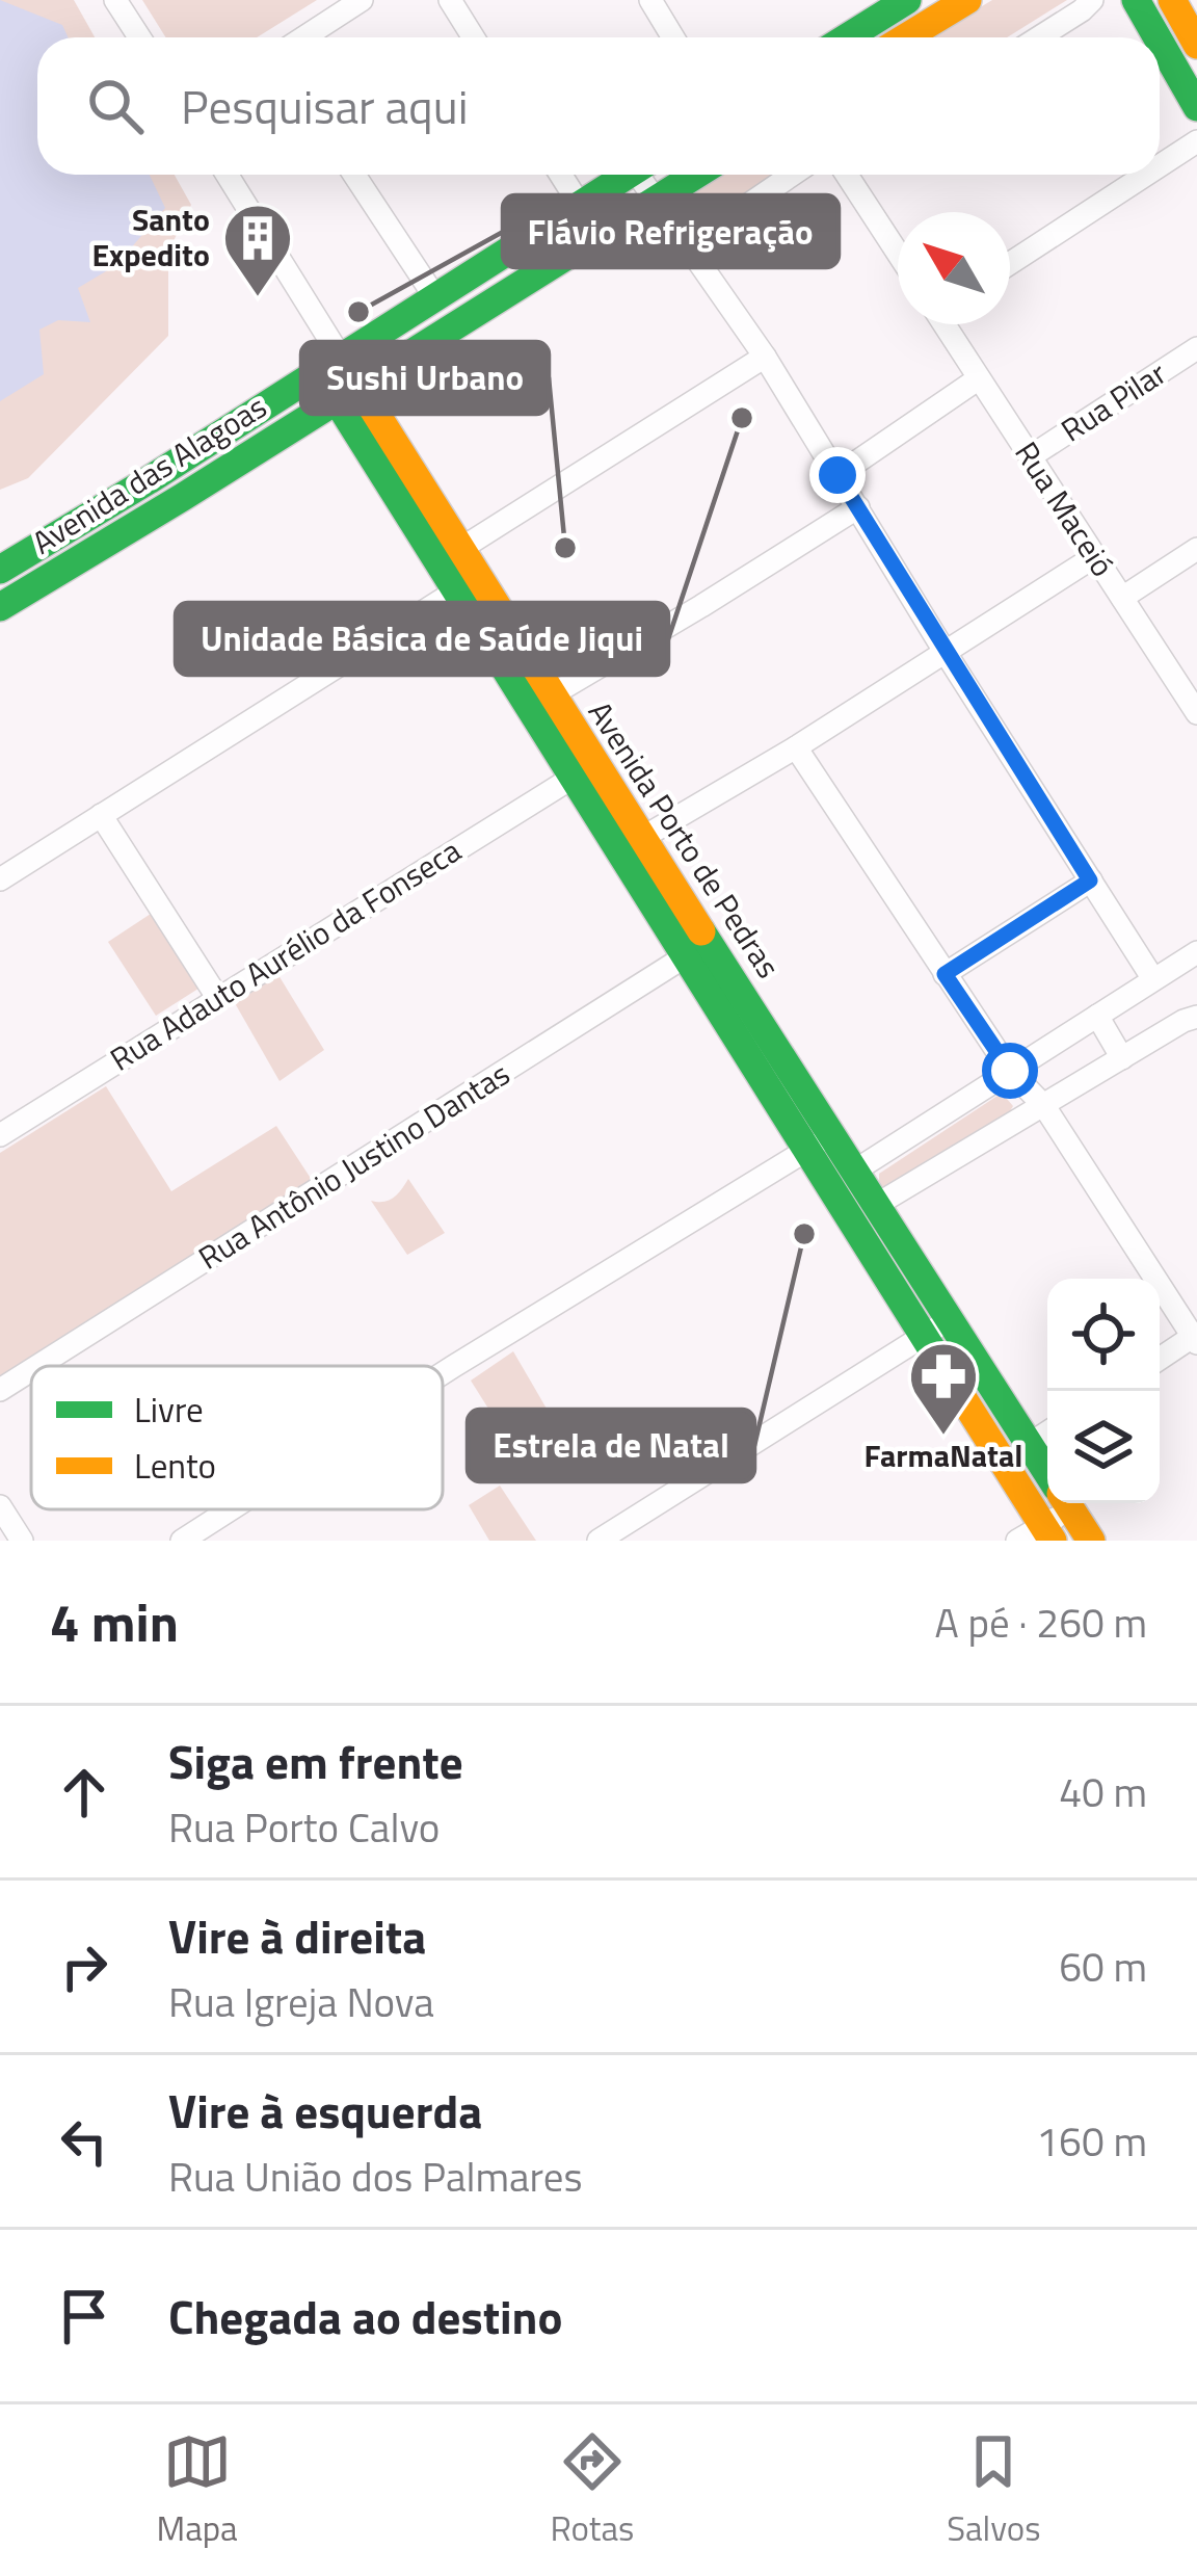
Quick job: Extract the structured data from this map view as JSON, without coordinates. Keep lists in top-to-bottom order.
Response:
{
  "streets": {
    "main road": ["Avenida das Alagoas", "Avenida Porto de Pedras"],
    "street": [
      "Rua Pilar",
      "Rua Maceió",
      "Rua Adauto Aurélio da Fonseca",
      "Rua Antônio Justino Dantas"
    ]
  },
  "crossings": [
    ["Rua Pilar", "Rua Maceió"],
    ["Avenida das Alagoas", "Avenida Porto de Pedras"],
    ["Avenida Porto de Pedras", "Rua Adauto Aurélio da Fonseca"],
    ["Avenida Porto de Pedras", "Rua Antônio Justino Dantas"]
  ],
  "places": {
    "building": ["Santo Expedito"],
    "other": [
      "Flávio Refrigeração",
      "Unidade Básica de Saúde Jiqui",
      "Sushi Urbano",
      "Estrela de Natal"
    ],
    "pharmacy": ["FarmaNatal"]
  },
  "legend": ["Livre", "Lento"],
  "north": "top left",
  "page": {
    "search": "Pesquisar aqui",
    "heading": ["4 min", "A pé · 260 m"],
    "list": [
      ["Siga em frente", "Rua Porto Calvo", "40 m"],
      ["Vire à direita", "Rua Igreja Nova", "60 m"],
      ["Vire à esquerda", "Rua União dos Palmares", "160 m"],
      "Chegada ao destino"
    ],
    "nav": ["Mapa", "Rotas", "Salvos"]
  }
}
